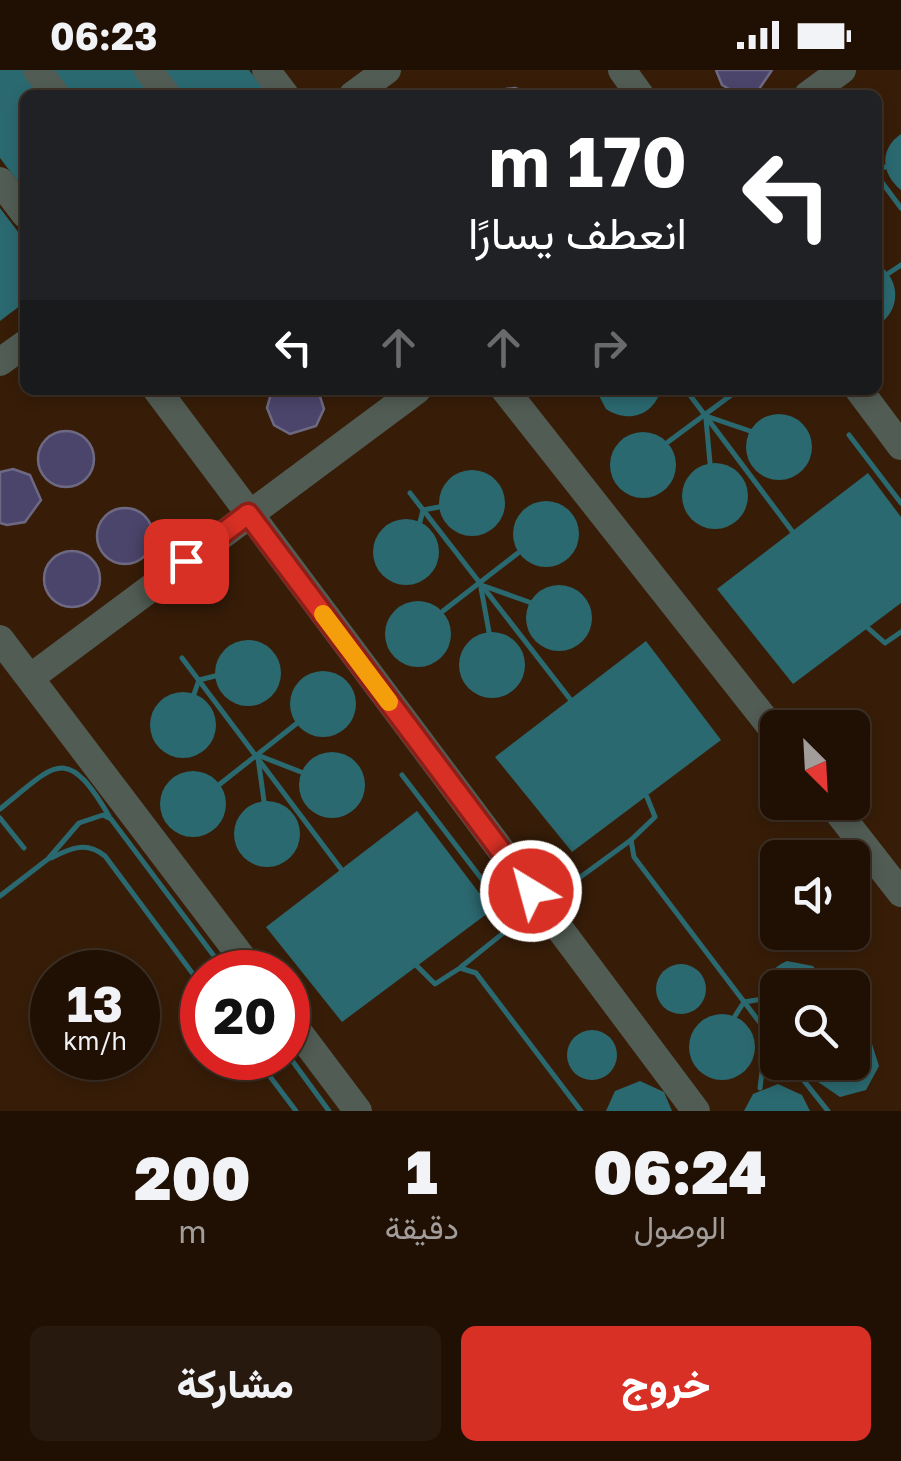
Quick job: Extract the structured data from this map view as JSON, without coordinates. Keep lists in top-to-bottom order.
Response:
{
  "north": "bottom right",
  "page": {
    "status": "06:23",
    "turn": ["170 m", "انعطف يسارًا"],
    "speed": "13 km/h",
    "limit": "20",
    "eta": [
      "06:24",
      "الوصول",
      "1",
      "دقيقة",
      "200",
      "m"
    ],
    "buttons": ["خروج", "مشاركة"]
  }
}
